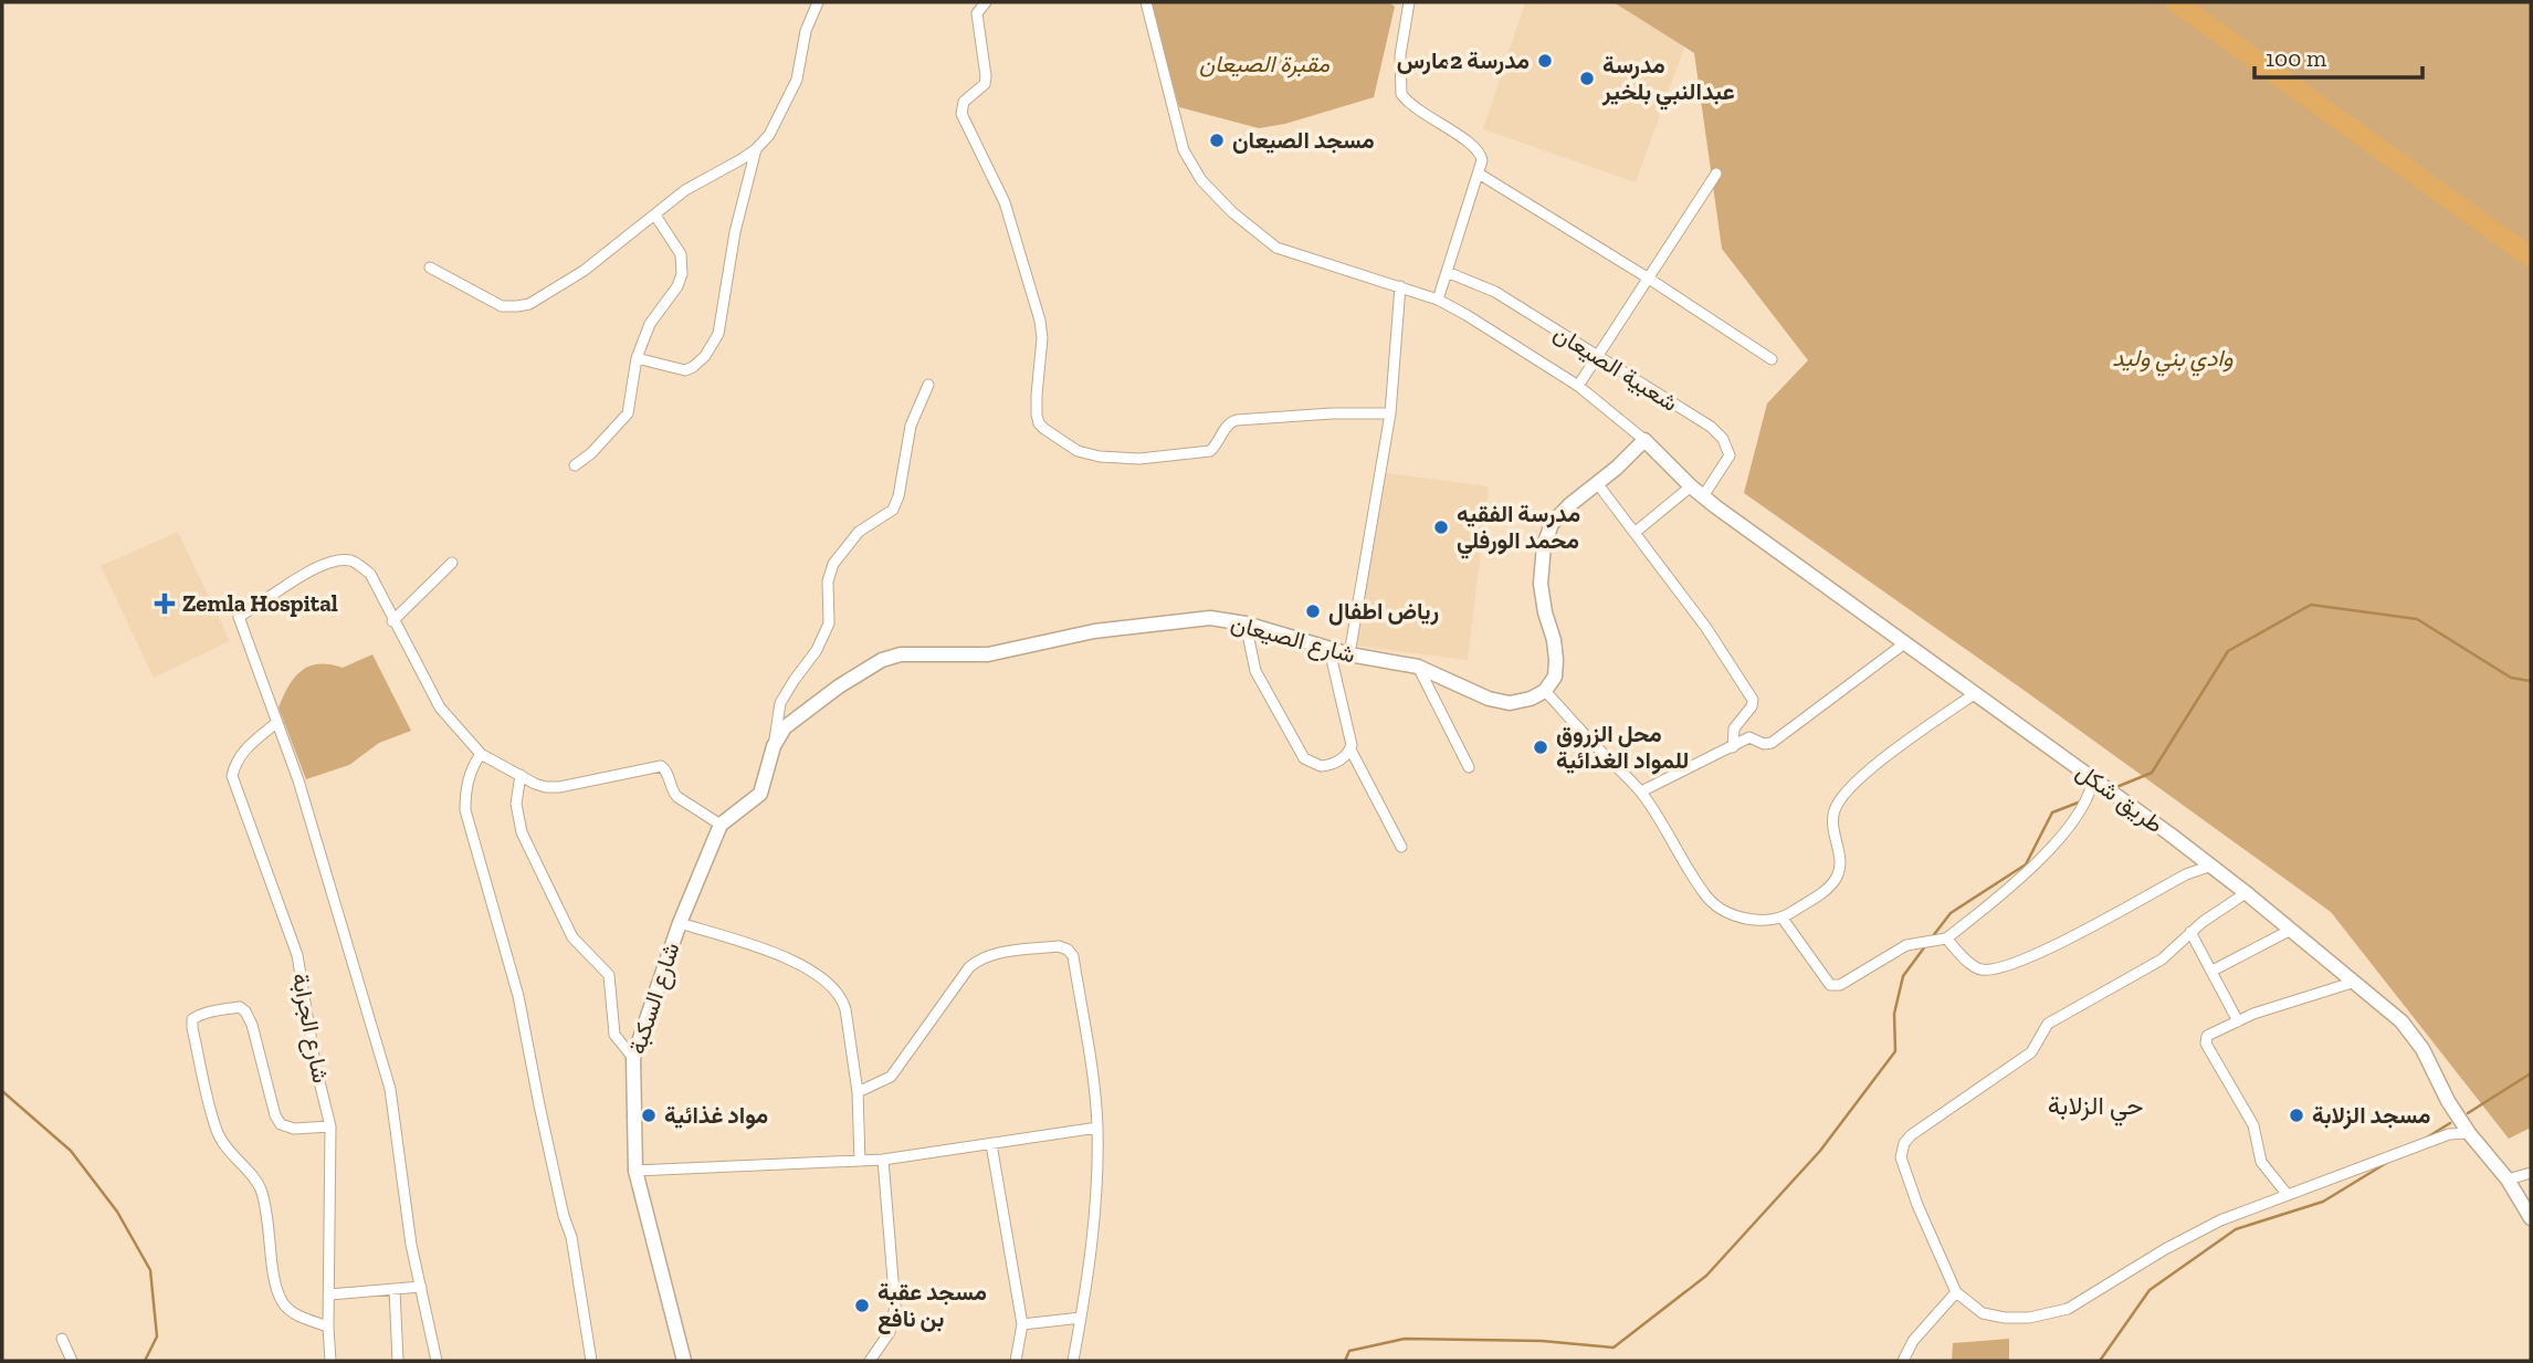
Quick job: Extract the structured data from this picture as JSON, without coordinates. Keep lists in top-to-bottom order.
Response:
{
  "streets": {
    "main road": ["شارع الصيعان", "طريق شكل", "شارع السكبة"],
    "street": ["شعبية الصيعان", "شارع الجرابة"]
  },
  "crossings": [
    ["شعبية الصيعان", "طريق شكل"],
    ["شارع الصيعان", "شارع السكبة"]
  ],
  "districts": ["حي الزلابة"],
  "parks": ["مقبرة الصيعان", "وادي بني وليد"],
  "places": {
    "other": [
      "مدرسة 2مارس",
      "مدرسة عبدالنبي بلخير",
      "مسجد الصيعان",
      "مدرسة الفقيه محمد الورفلي",
      "رياض اطفال",
      "محل الزروق للمواد الغدائية",
      "مواد غذائية",
      "مسجد الزلابة",
      "مسجد عقبة بن نافع"
    ],
    "health": ["Zemla Hospital"]
  },
  "scale_bar": "100 m"
}
